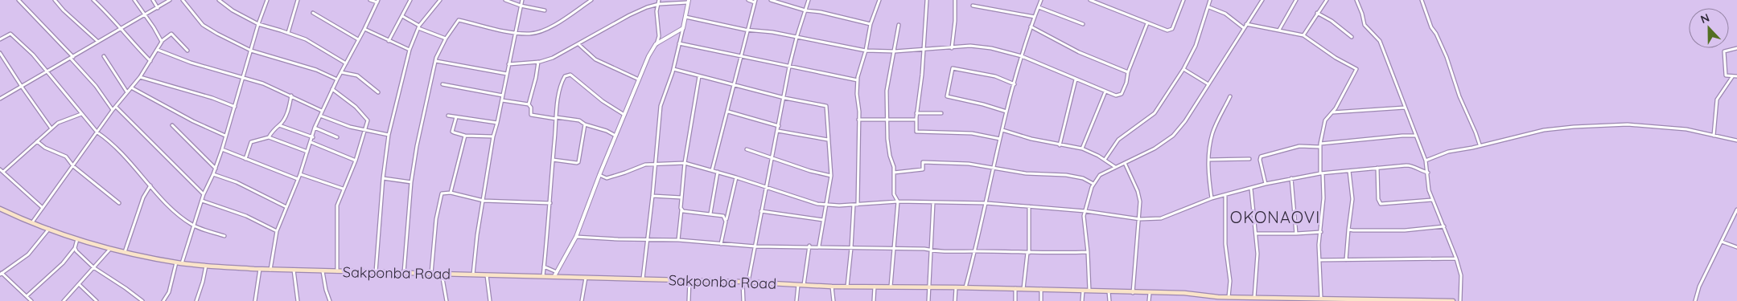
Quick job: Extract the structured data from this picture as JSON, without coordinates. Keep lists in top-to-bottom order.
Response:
{
  "streets": {
    "main road": ["Sakponba Road"]
  },
  "districts": ["OKONAOVI"],
  "north": "top"
}
